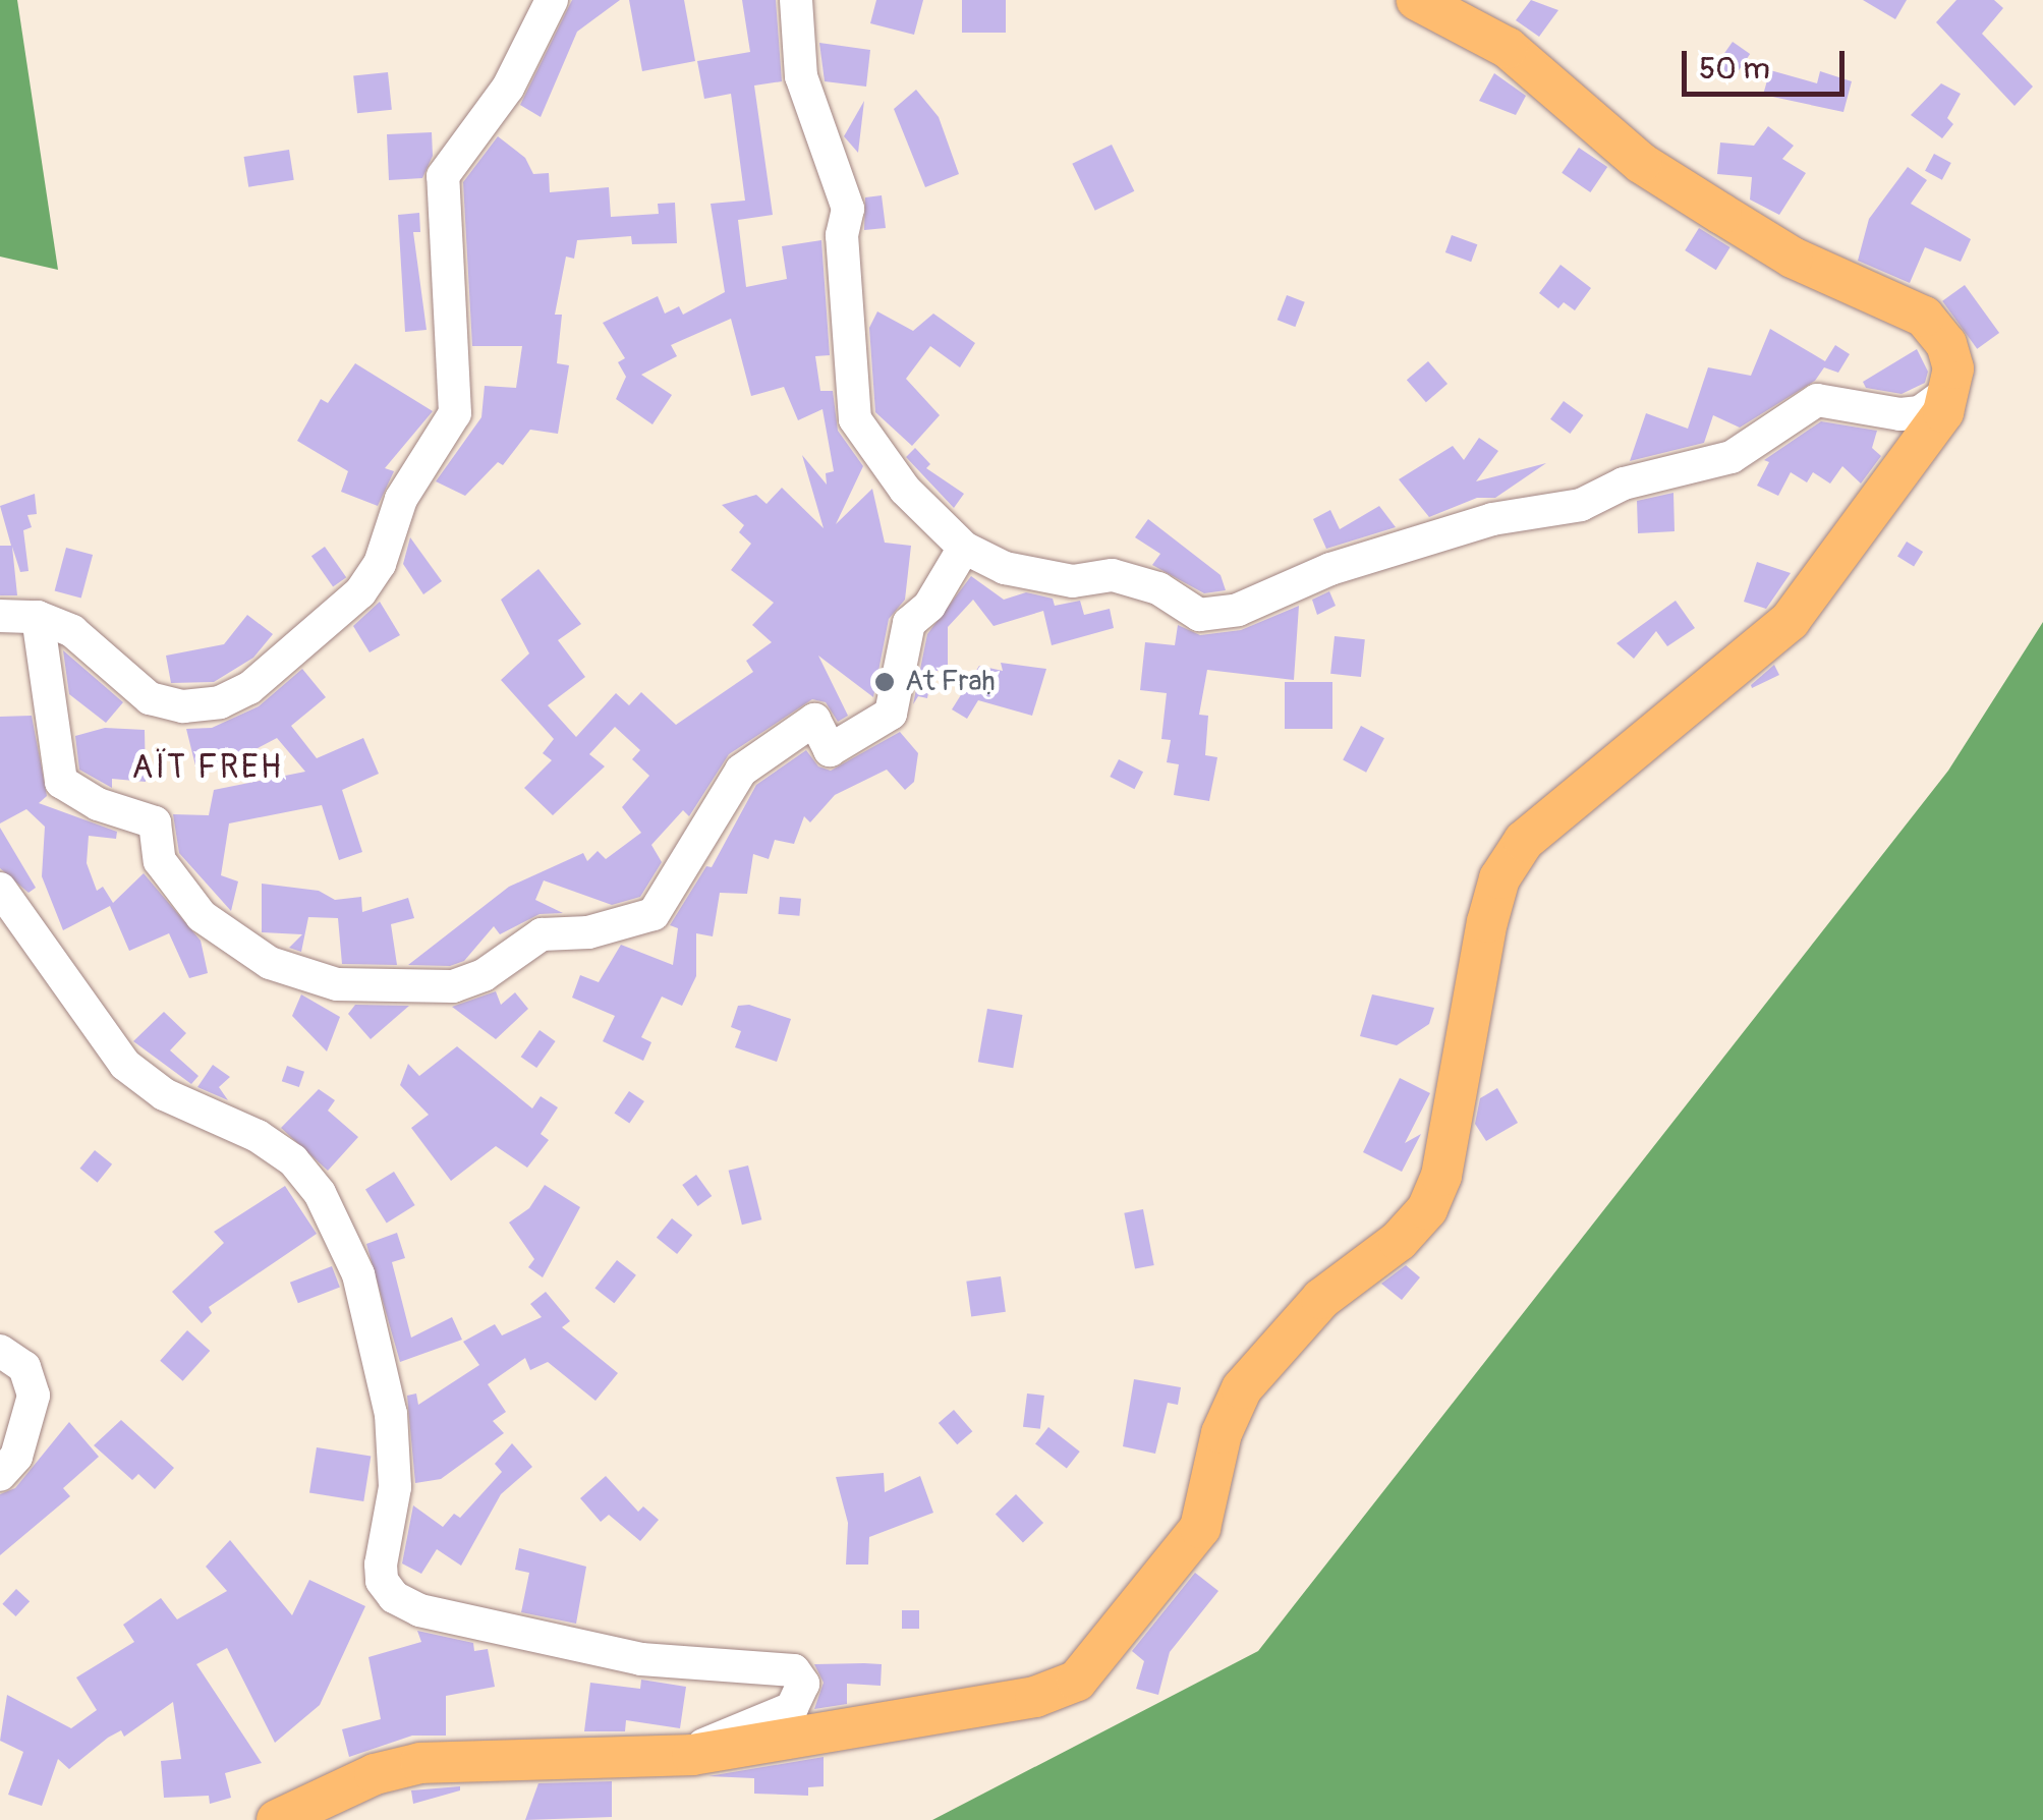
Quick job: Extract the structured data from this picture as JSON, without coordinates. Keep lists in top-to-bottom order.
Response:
{
  "districts": ["AÏT FREH"],
  "places": ["At Fraḥ"],
  "scale_bar": "50 m"
}
